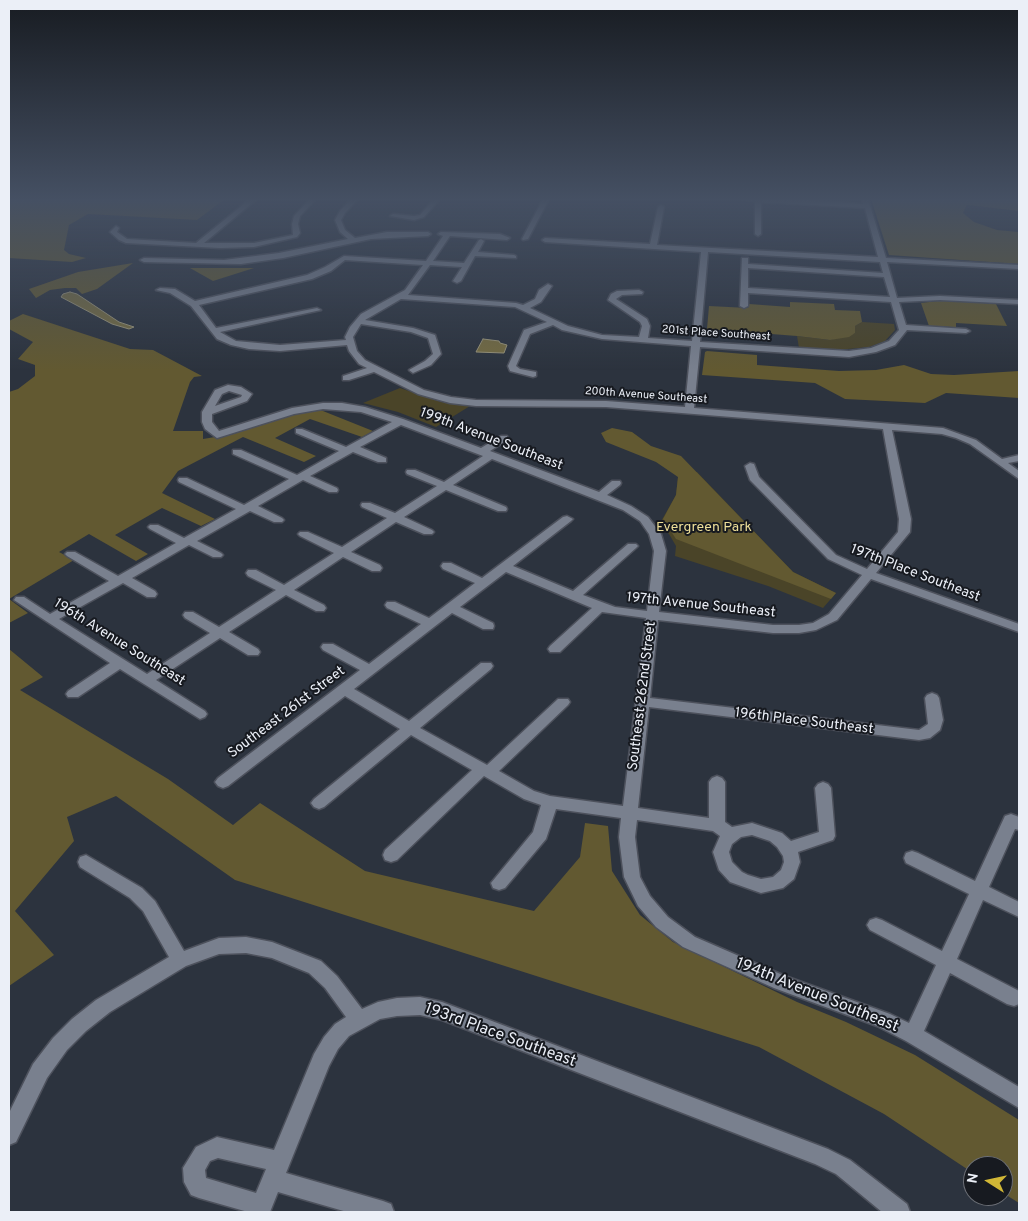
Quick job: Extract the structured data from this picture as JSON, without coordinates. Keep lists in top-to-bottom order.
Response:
{
  "streets": {
    "street": [
      "201st Place Southeast",
      "200th Avenue Southeast",
      "199th Avenue Southeast",
      "197th Place Southeast",
      "197th Avenue Southeast",
      "196th Avenue Southeast",
      "Southeast 262nd Street",
      "Southeast 261st Street",
      "196th Place Southeast",
      "194th Avenue Southeast",
      "193rd Place Southeast"
    ]
  },
  "crossings": [
    ["200th Avenue Southeast", "197th Avenue Southeast"],
    ["199th Avenue Southeast", "Southeast 262nd Street"],
    ["197th Place Southeast", "197th Avenue Southeast"],
    ["197th Avenue Southeast", "Southeast 262nd Street"],
    ["197th Avenue Southeast", "Southeast 261st Street"],
    ["Southeast 262nd Street", "196th Place Southeast"],
    ["Southeast 262nd Street", "194th Avenue Southeast"]
  ],
  "parks": ["Evergreen Park"],
  "north": "left"
}
